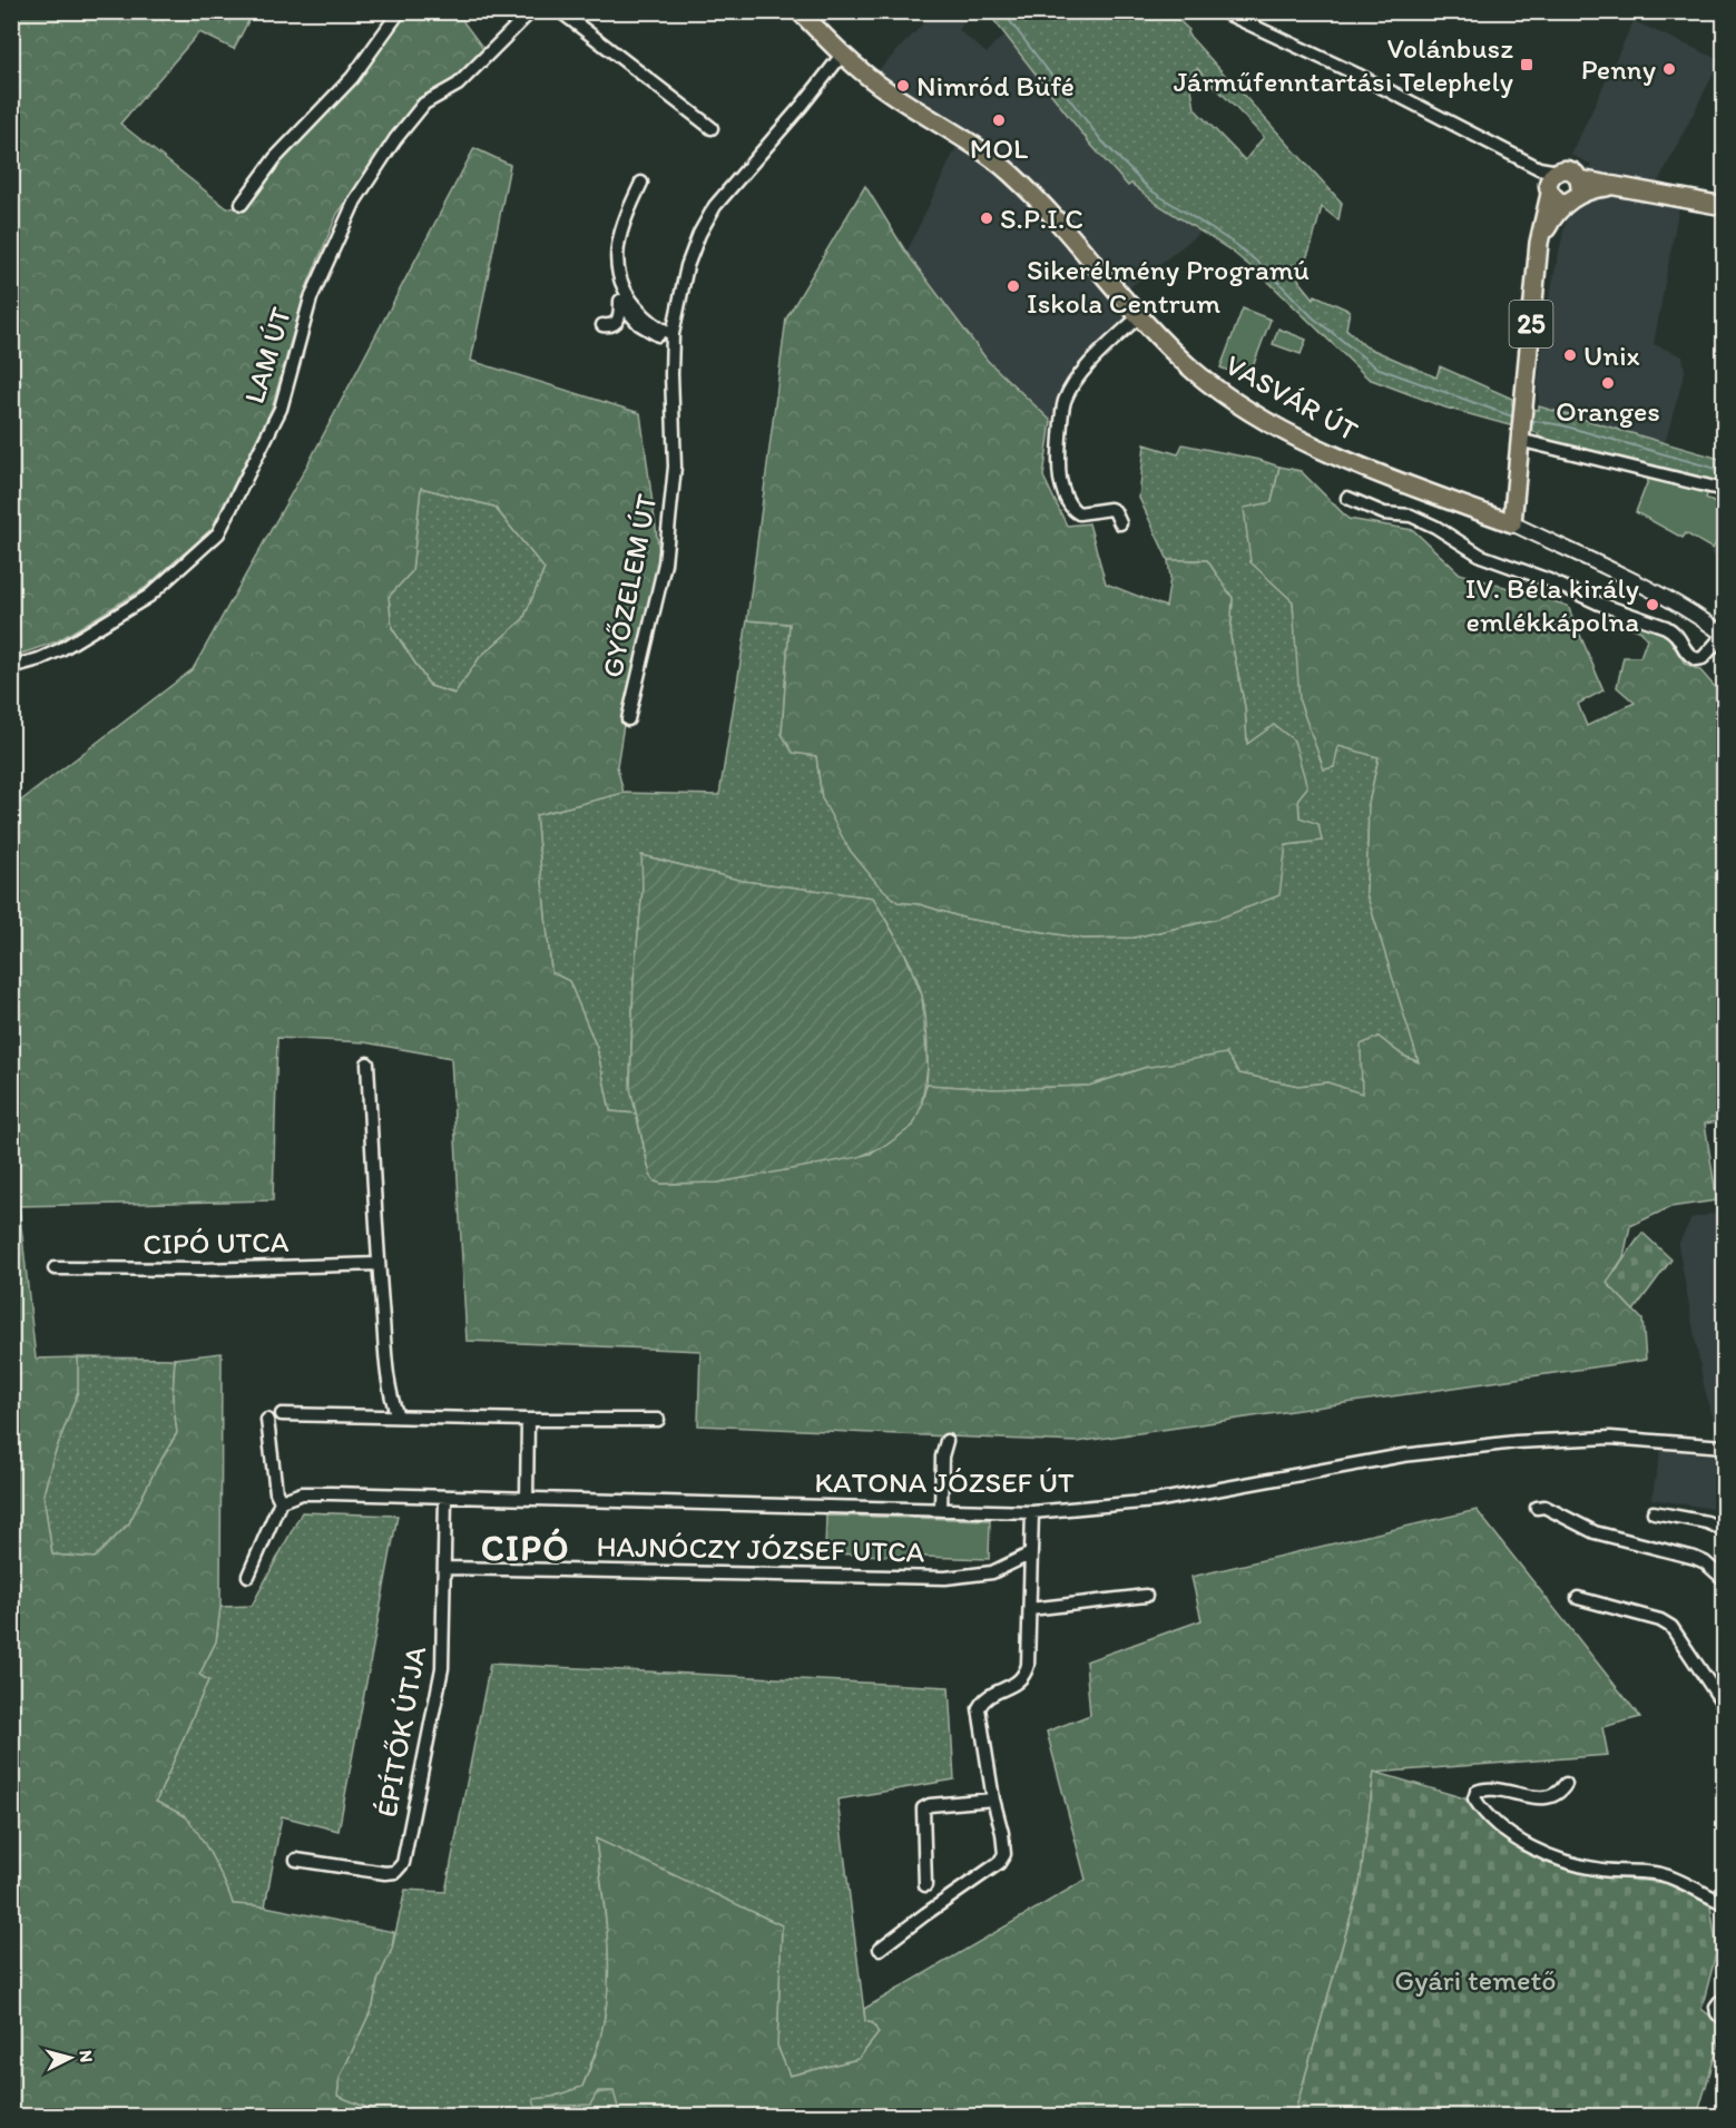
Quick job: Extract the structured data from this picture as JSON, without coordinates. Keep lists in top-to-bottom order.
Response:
{
  "streets": {
    "main road": ["25", "VASVÁR ÚT"],
    "street": [
      "LAM ÚT",
      "GYŐZELEM ÚT",
      "CIPÓ UTCA",
      "KATONA JÓZSEF ÚT",
      "HAJNÓCZY JÓZSEF UTCA",
      "ÉPÍTŐK ÚTJA"
    ]
  },
  "crossings": [
    ["25", "VASVÁR ÚT"],
    ["VASVÁR ÚT", "GYŐZELEM ÚT"],
    ["KATONA JÓZSEF ÚT", "ÉPÍTŐK ÚTJA"],
    ["HAJNÓCZY JÓZSEF UTCA", "ÉPÍTŐK ÚTJA"]
  ],
  "districts": ["CIPÓ"],
  "parks": ["Gyári temető"],
  "places": {
    "transit": ["Volánbusz Járműfenntartási Telephely"],
    "other": [
      "Penny",
      "Nimród Büfé",
      "MOL",
      "S.P.I.C",
      "Sikerélmény Programú Iskola Centrum",
      "Unix",
      "Oranges",
      "IV. Béla király emlékkápolna"
    ]
  },
  "north": "right"
}
